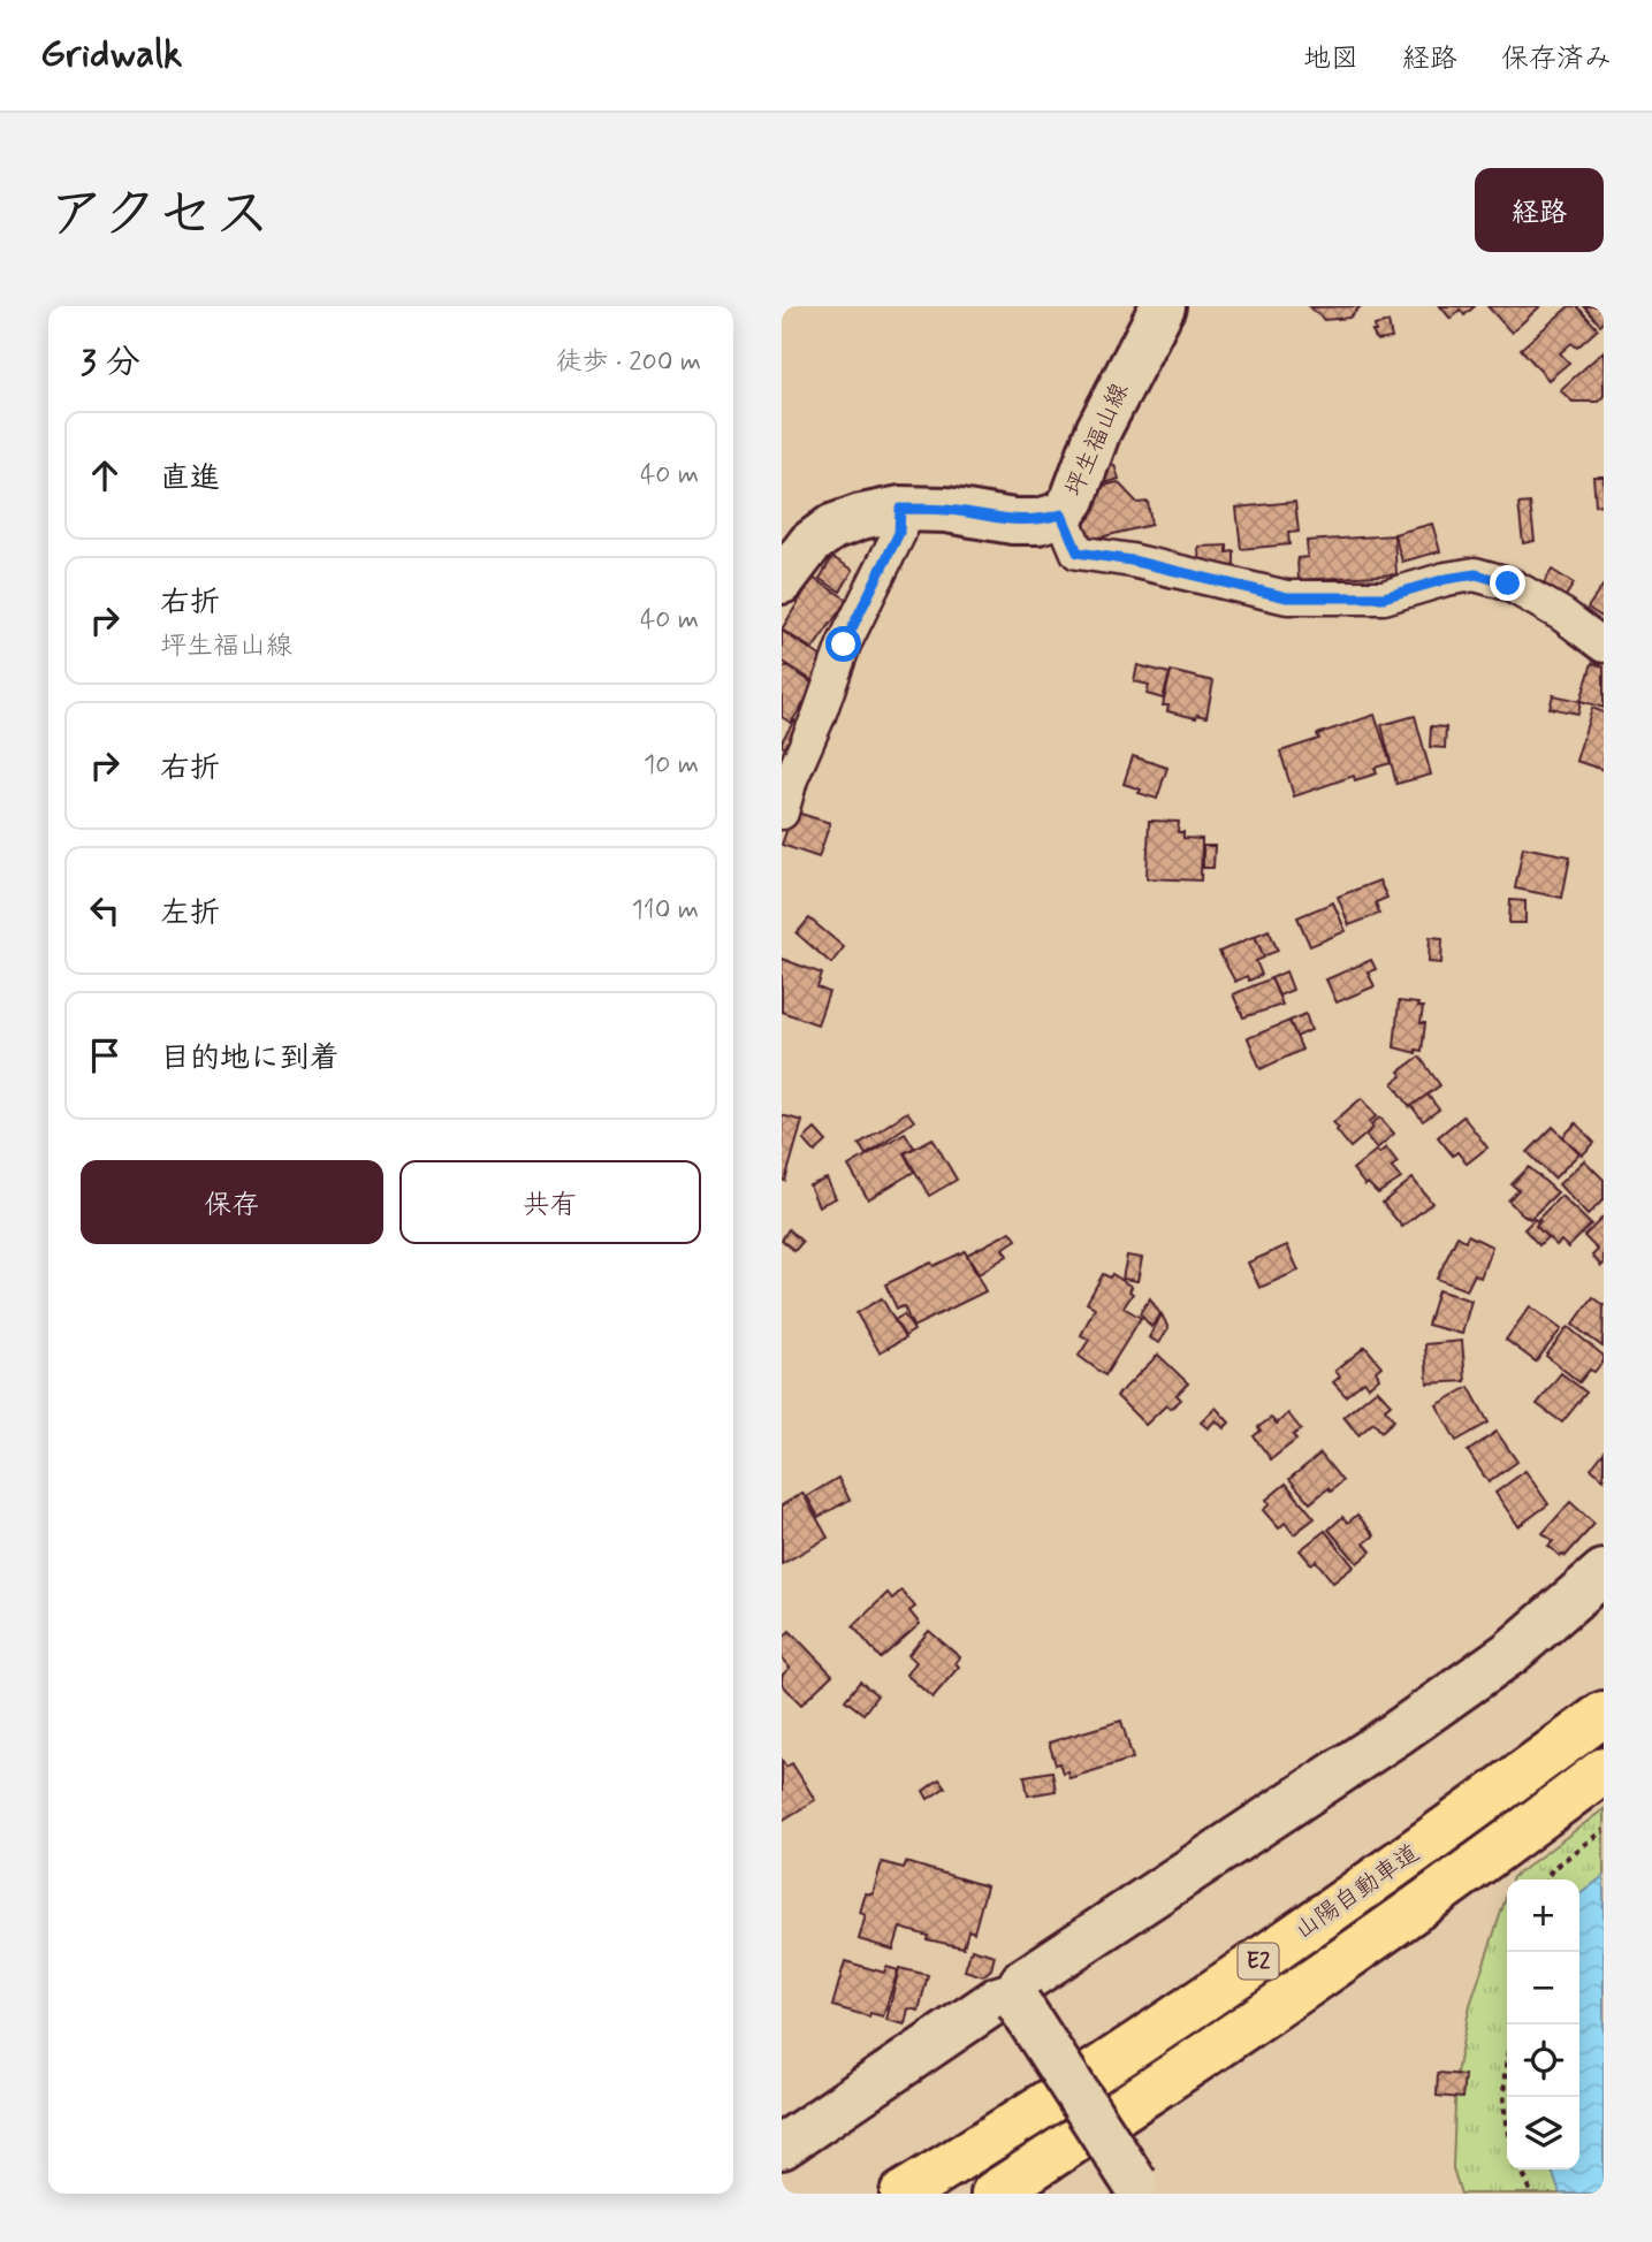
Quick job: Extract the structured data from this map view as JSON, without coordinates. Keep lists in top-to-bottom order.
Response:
{
  "streets": {
    "highway": ["山陽自動車道", "E2"],
    "street": ["坪生福山線"]
  },
  "page": {
    "header": "Gridwalk",
    "nav": ["地図", "経路", "保存済み"],
    "title": "アクセス",
    "buttons": [
      "経路",
      ["保存", "共有"]
    ],
    "heading": ["3 分", "徒歩 · 200 m"],
    "list": [
      ["直進", "40 m"],
      ["右折", "坪生福山線", "40 m"],
      ["右折", "10 m"],
      ["左折", "110 m"],
      "目的地に到着"
    ],
    "map_buttons": ["+", "−"]
  }
}
